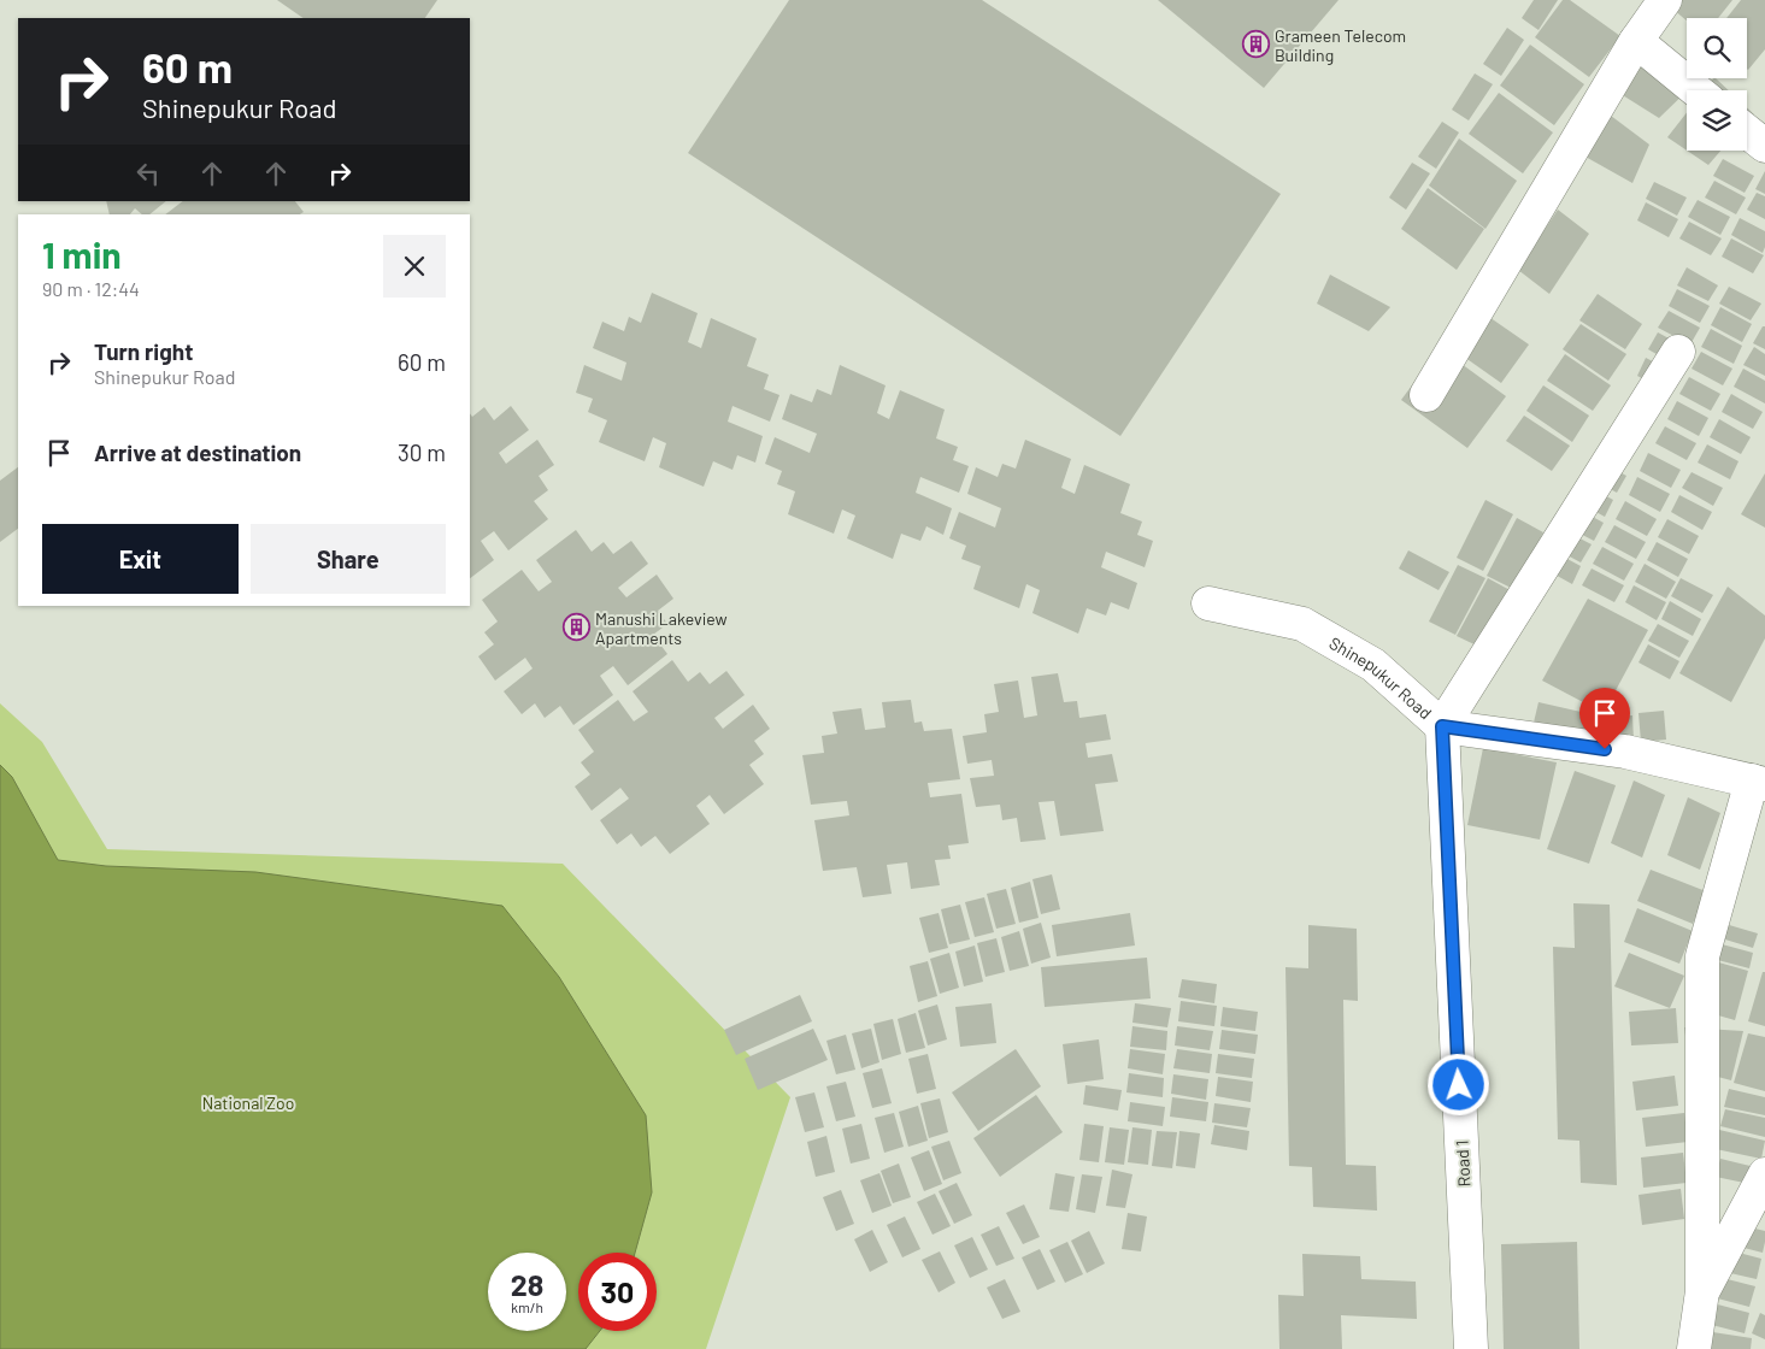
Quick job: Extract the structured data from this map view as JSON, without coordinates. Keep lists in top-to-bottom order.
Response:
{
  "streets": {
    "street": ["Shinepukur Road", "Road 1"]
  },
  "crossings": [
    ["Shinepukur Road", "Road 1"]
  ],
  "parks": ["National Zoo"],
  "places": {
    "building": ["Grameen Telecom Building", "Manushi Lakeview Apartments"]
  },
  "page": {
    "turn": ["60 m", "Shinepukur Road"],
    "heading": ["1 min", "90 m · 12:44"],
    "list": [
      {
        "name": "Turn right",
        "note": "Shinepukur Road",
        "value": "60 m"
      },
      {
        "name": "Arrive at destination",
        "value": "30 m"
      }
    ],
    "buttons": ["Exit", "Share"],
    "speed": "28 km/h",
    "limit": "30"
  }
}
